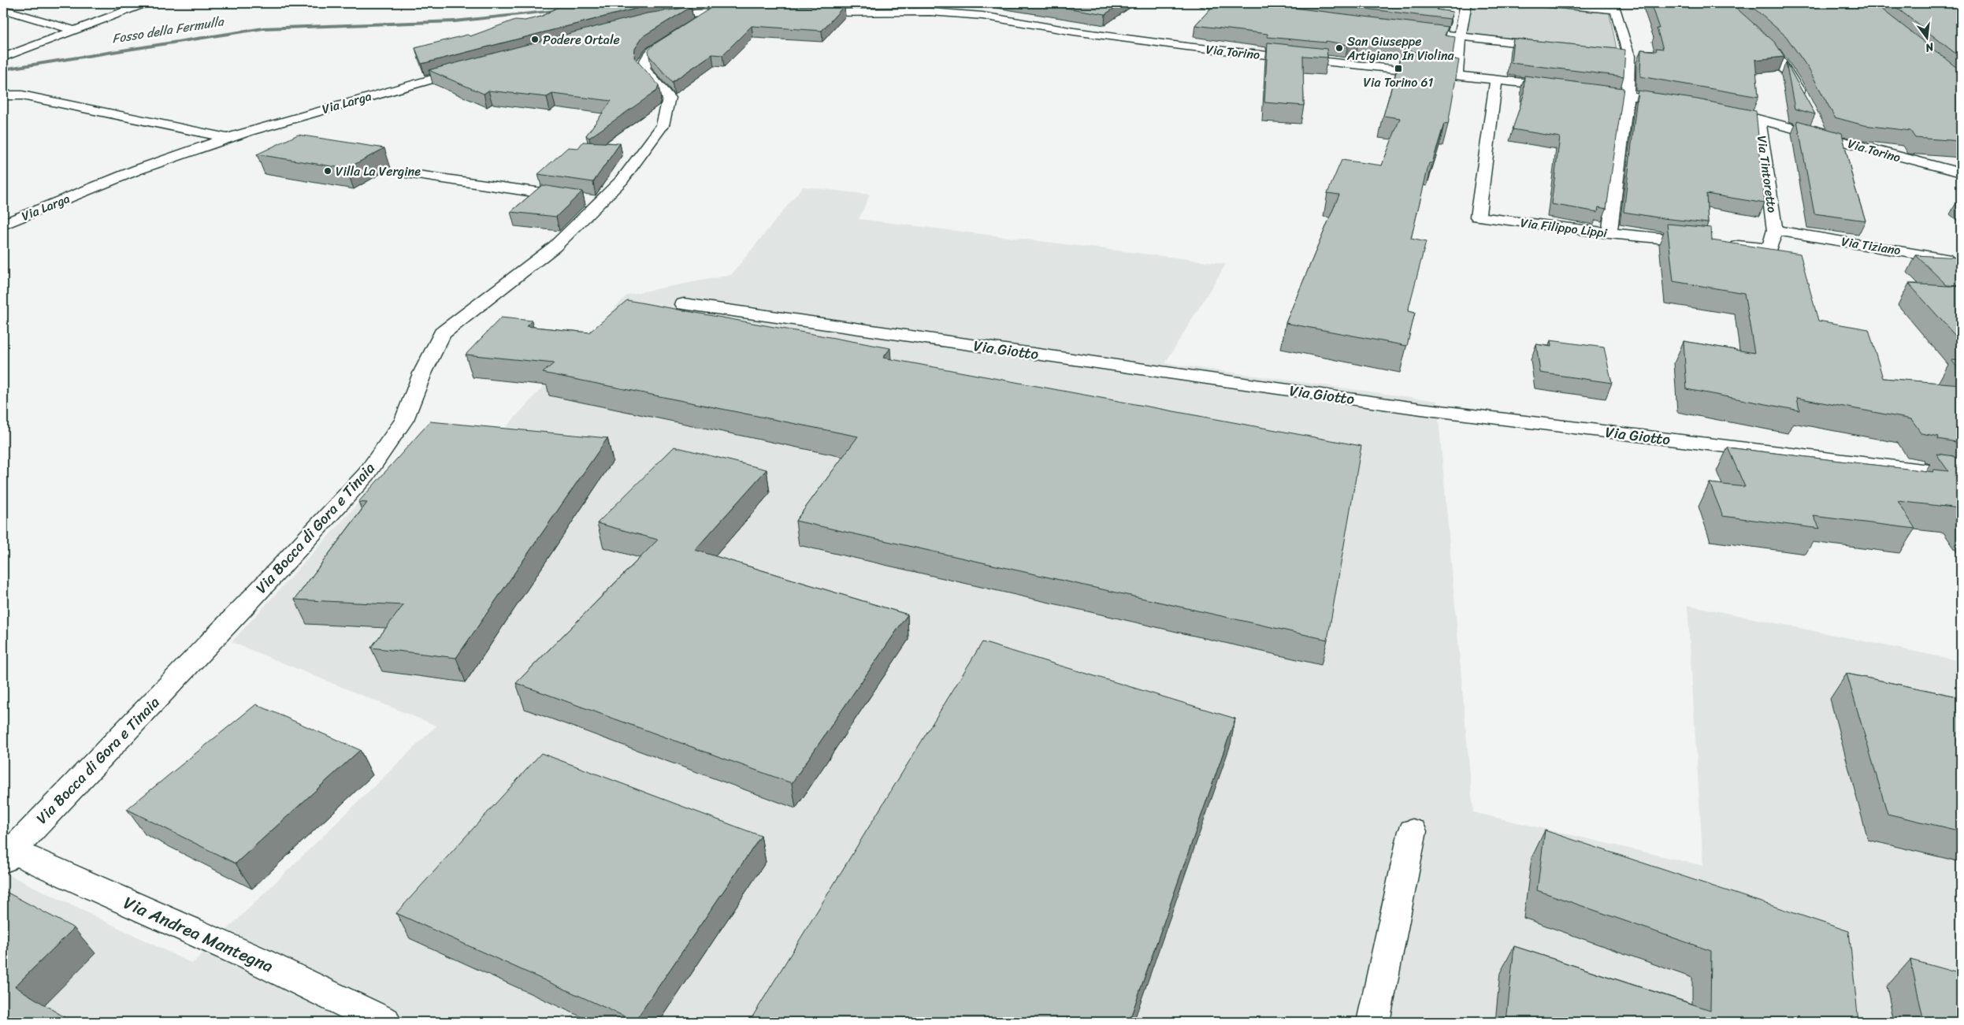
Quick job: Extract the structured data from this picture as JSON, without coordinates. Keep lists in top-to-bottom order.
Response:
{
  "streets": {
    "street": [
      "Via Torino",
      "Via Larga",
      "Via Tintoretto",
      "Via Filippo Lippi",
      "Via Tiziano",
      "Via Giotto",
      "Via Bocca di Gora e Tinaia",
      "Via Andrea Mantegna"
    ]
  },
  "crossings": [
    ["Via Torino", "Via Tintoretto"],
    ["Via Torino", "Via Filippo Lippi"],
    ["Via Tintoretto", "Via Tiziano"],
    ["Via Bocca di Gora e Tinaia", "Via Andrea Mantegna"]
  ],
  "water": ["Fosso della Fermulla"],
  "places": {
    "other": ["Podere Ortale", "San Giuseppe Artigiano In Violina", "Villa La Vergine"],
    "transit": ["Via Torino 61"]
  },
  "north": "bottom"
}
